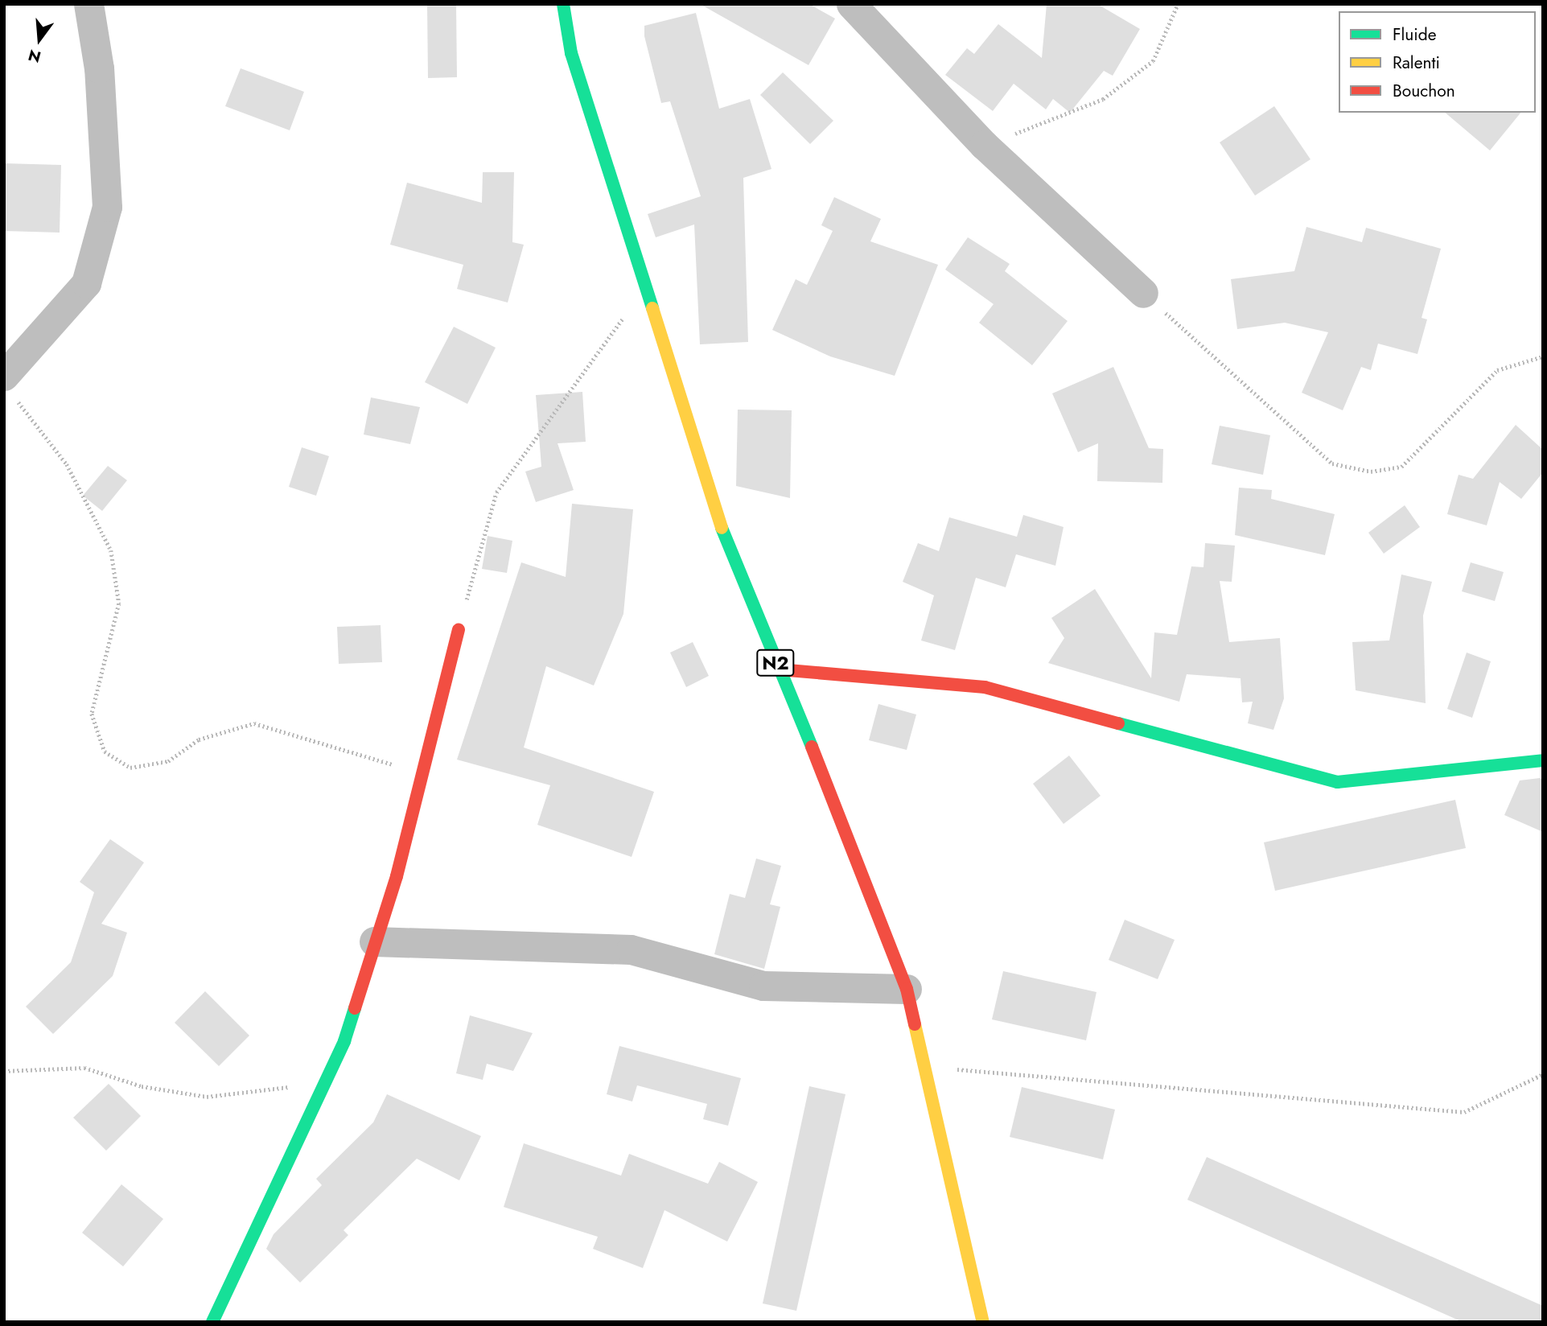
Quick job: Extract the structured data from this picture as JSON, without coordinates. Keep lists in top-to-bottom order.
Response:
{
  "streets": {
    "main road": ["N2"]
  },
  "legend": ["Fluide", "Ralenti", "Bouchon"],
  "north": "bottom"
}
